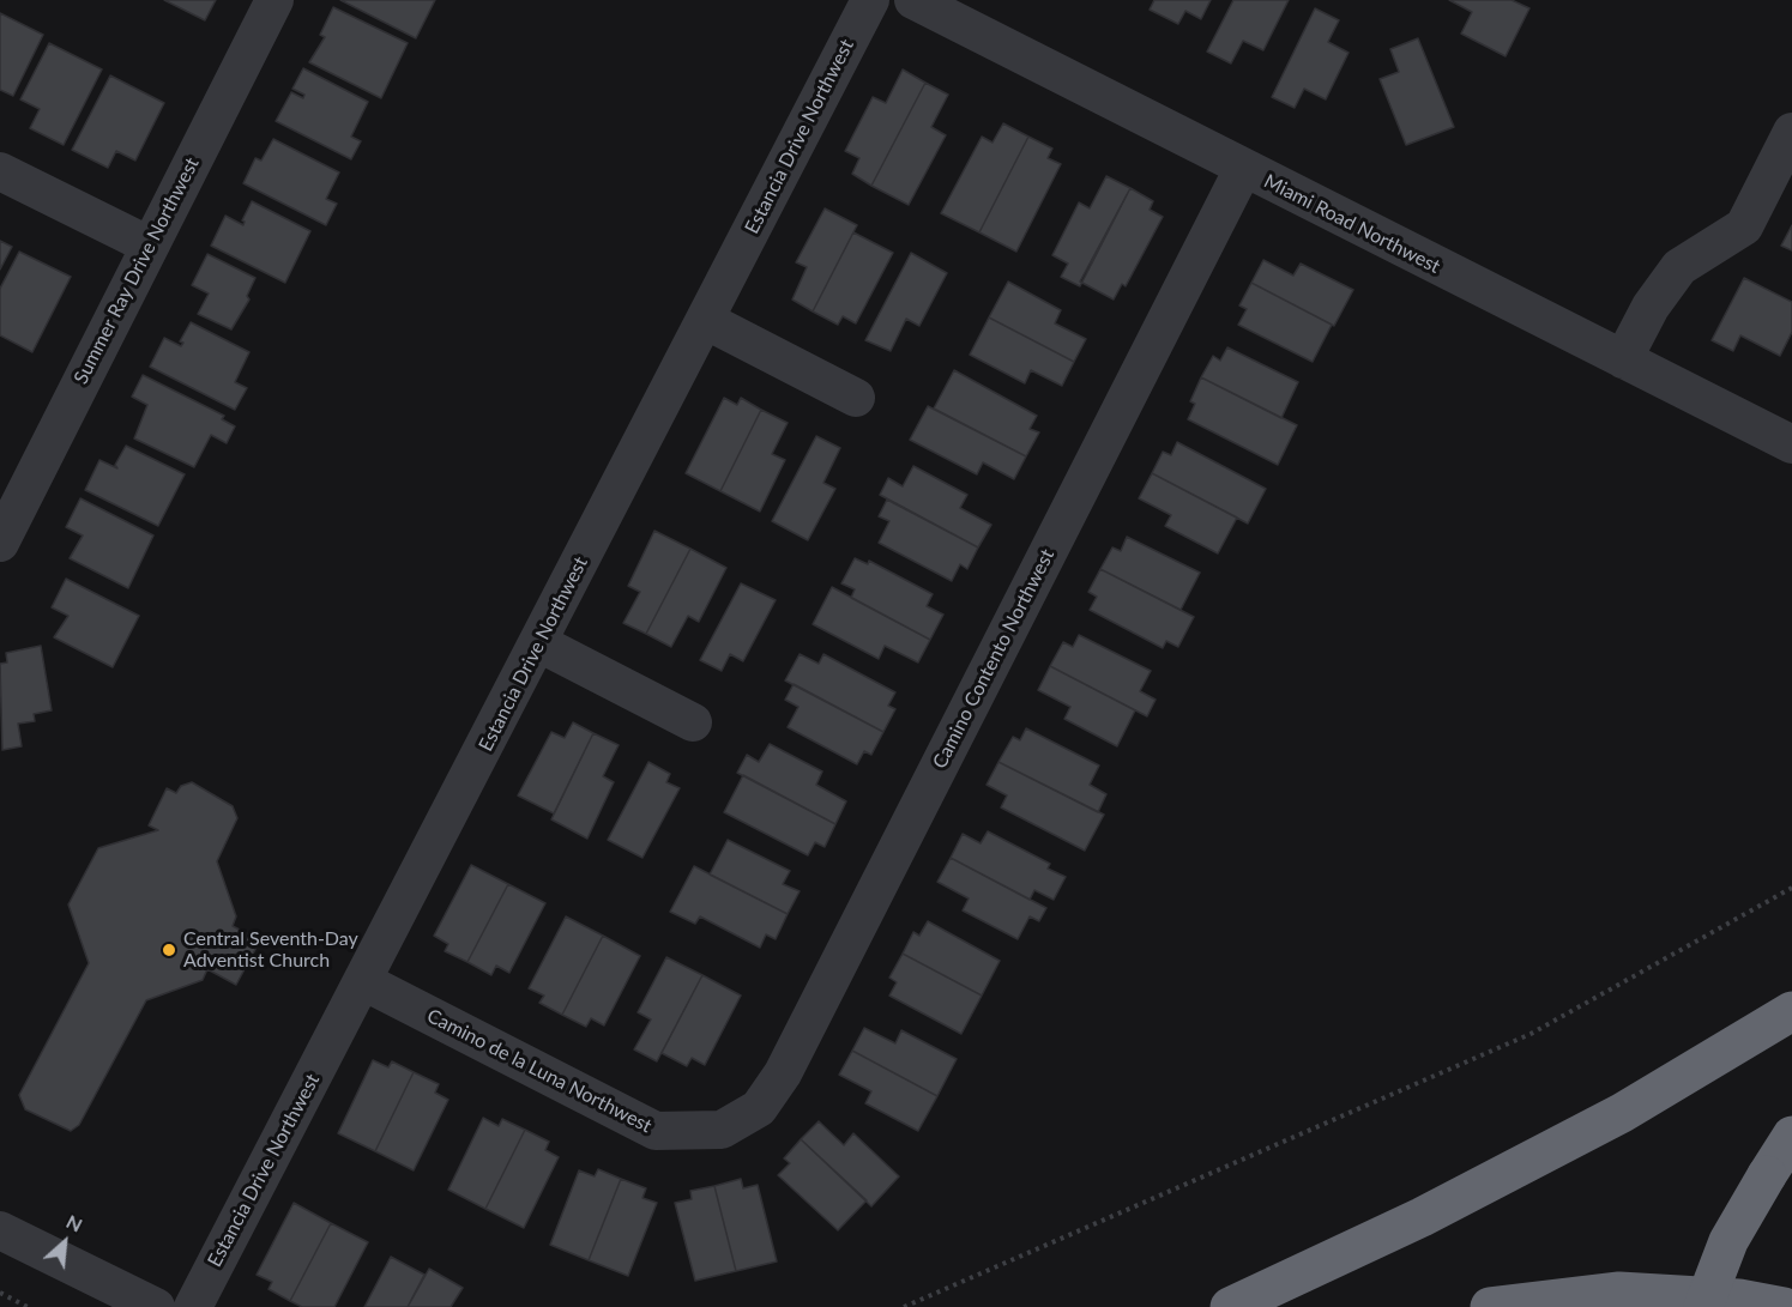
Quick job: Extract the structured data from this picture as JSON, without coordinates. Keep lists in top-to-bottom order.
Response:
{
  "streets": {
    "street": [
      "Estancia Drive Northwest",
      "Miami Road Northwest",
      "Summer Ray Drive Northwest",
      "Camino Contento Northwest",
      "Camino de la Luna Northwest"
    ]
  },
  "crossings": [
    ["Estancia Drive Northwest", "Camino de la Luna Northwest"],
    ["Miami Road Northwest", "Camino Contento Northwest"],
    ["Camino Contento Northwest", "Camino de la Luna Northwest"]
  ],
  "places": ["Central Seventh-Day Adventist Church"],
  "north": "top right"
}
